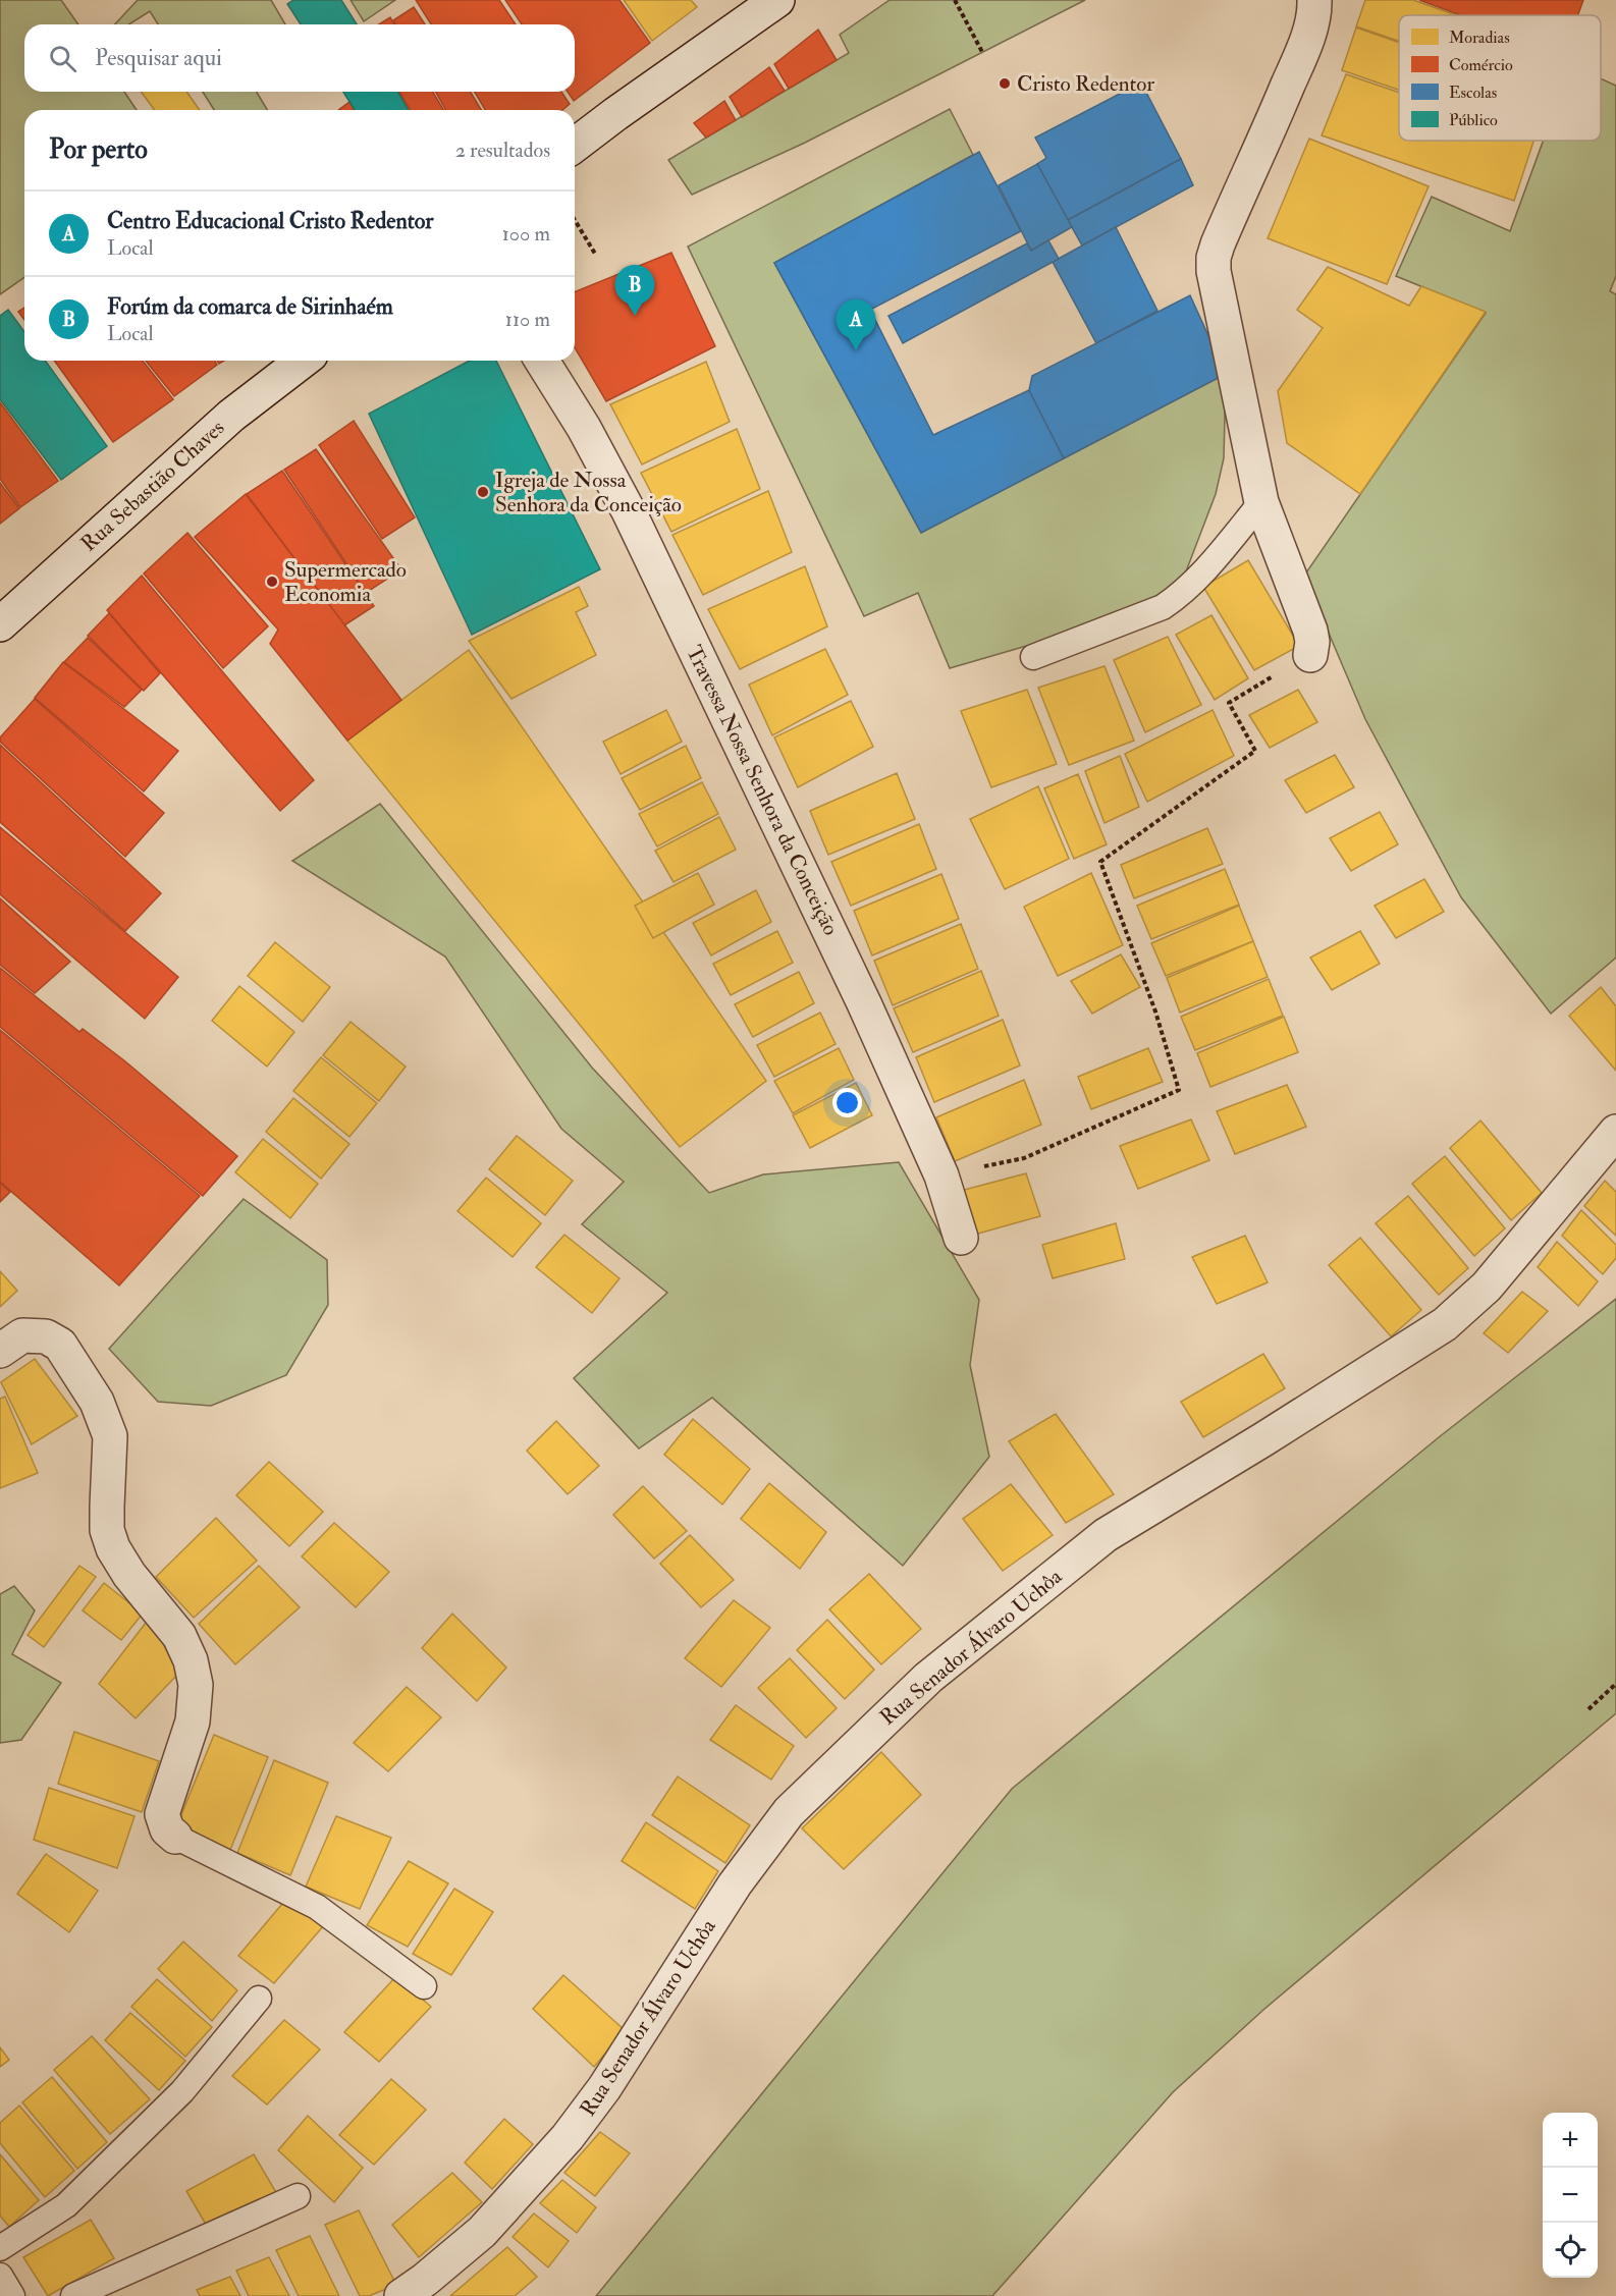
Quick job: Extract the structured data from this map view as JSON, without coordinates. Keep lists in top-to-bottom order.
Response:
{
  "streets": {
    "street": ["Rua Sebastião Chaves", "Travessa Nossa Senhora da Conceição", "Rua Senador Álvaro Uchôa"]
  },
  "places": ["Cristo Redentor", "Igreja de Nossa Senhora da Conceição", "Supermercado Economia"],
  "legend": [
    "Moradias",
    "Comércio",
    "Escolas",
    "Público"
  ],
  "page": {
    "search": "Pesquisar aqui",
    "heading": ["Por perto", "2 resultados"],
    "list": [
      {
        "mark": "A",
        "name": "Centro Educacional Cristo Redentor",
        "note": "Local",
        "value": "100 m"
      },
      {
        "mark": "B",
        "name": "Forúm da comarca de Sirinhaém",
        "note": "Local",
        "value": "110 m"
      }
    ],
    "pins": ["B", "A"],
    "map_buttons": ["+", "−"]
  }
}
